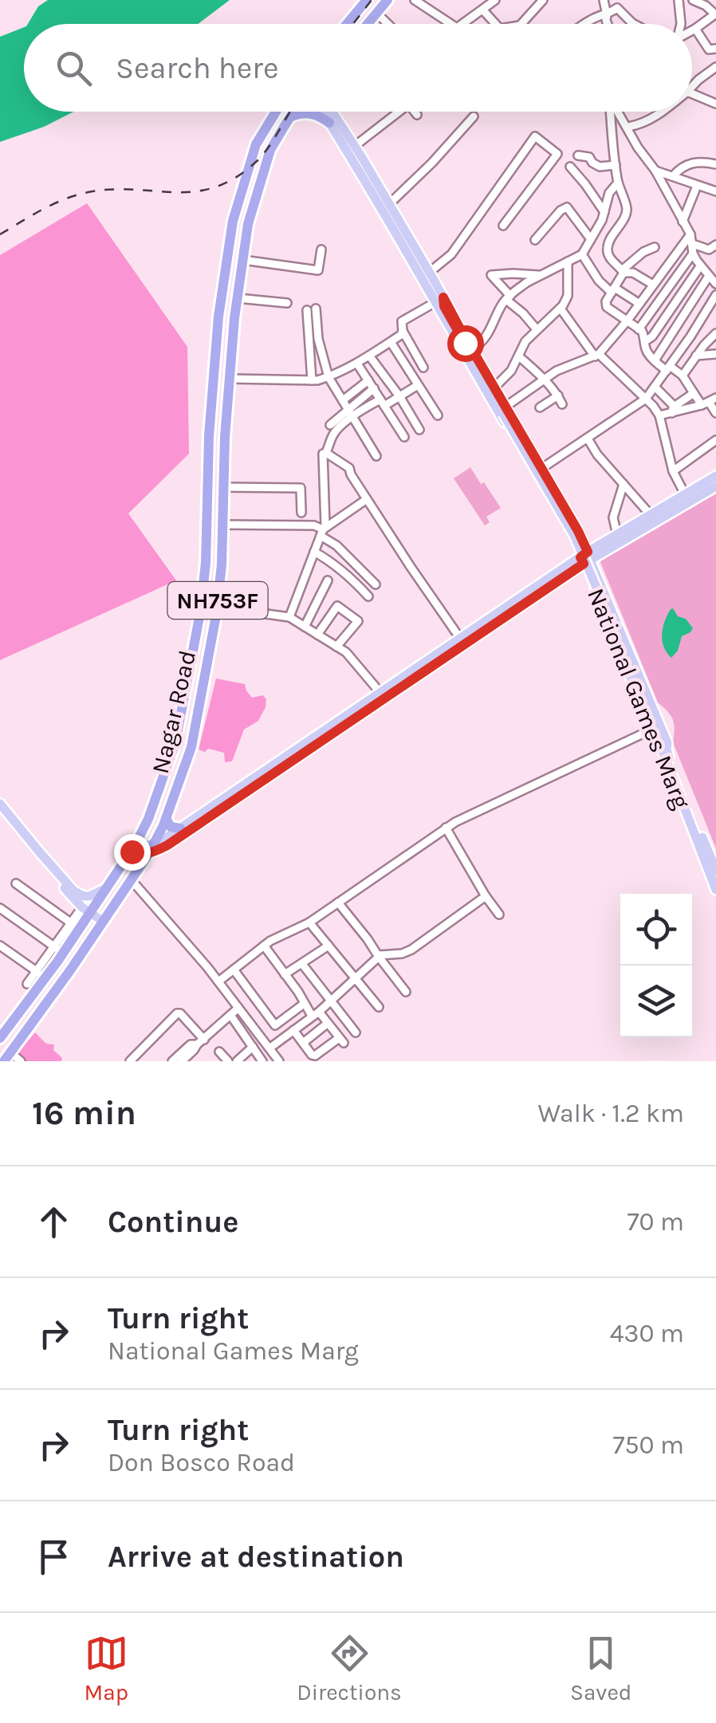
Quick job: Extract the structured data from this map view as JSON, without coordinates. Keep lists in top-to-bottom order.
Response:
{
  "streets": {
    "highway": ["NH753F", "Nagar Road"],
    "main road": ["National Games Marg"]
  },
  "page": {
    "search": "Search here",
    "heading": ["16 min", "Walk · 1.2 km"],
    "list": [
      ["Continue", "70 m"],
      ["Turn right", "National Games Marg", "430 m"],
      ["Turn right", "Don Bosco Road", "750 m"],
      "Arrive at destination"
    ],
    "nav": ["Map", "Directions", "Saved"]
  }
}
